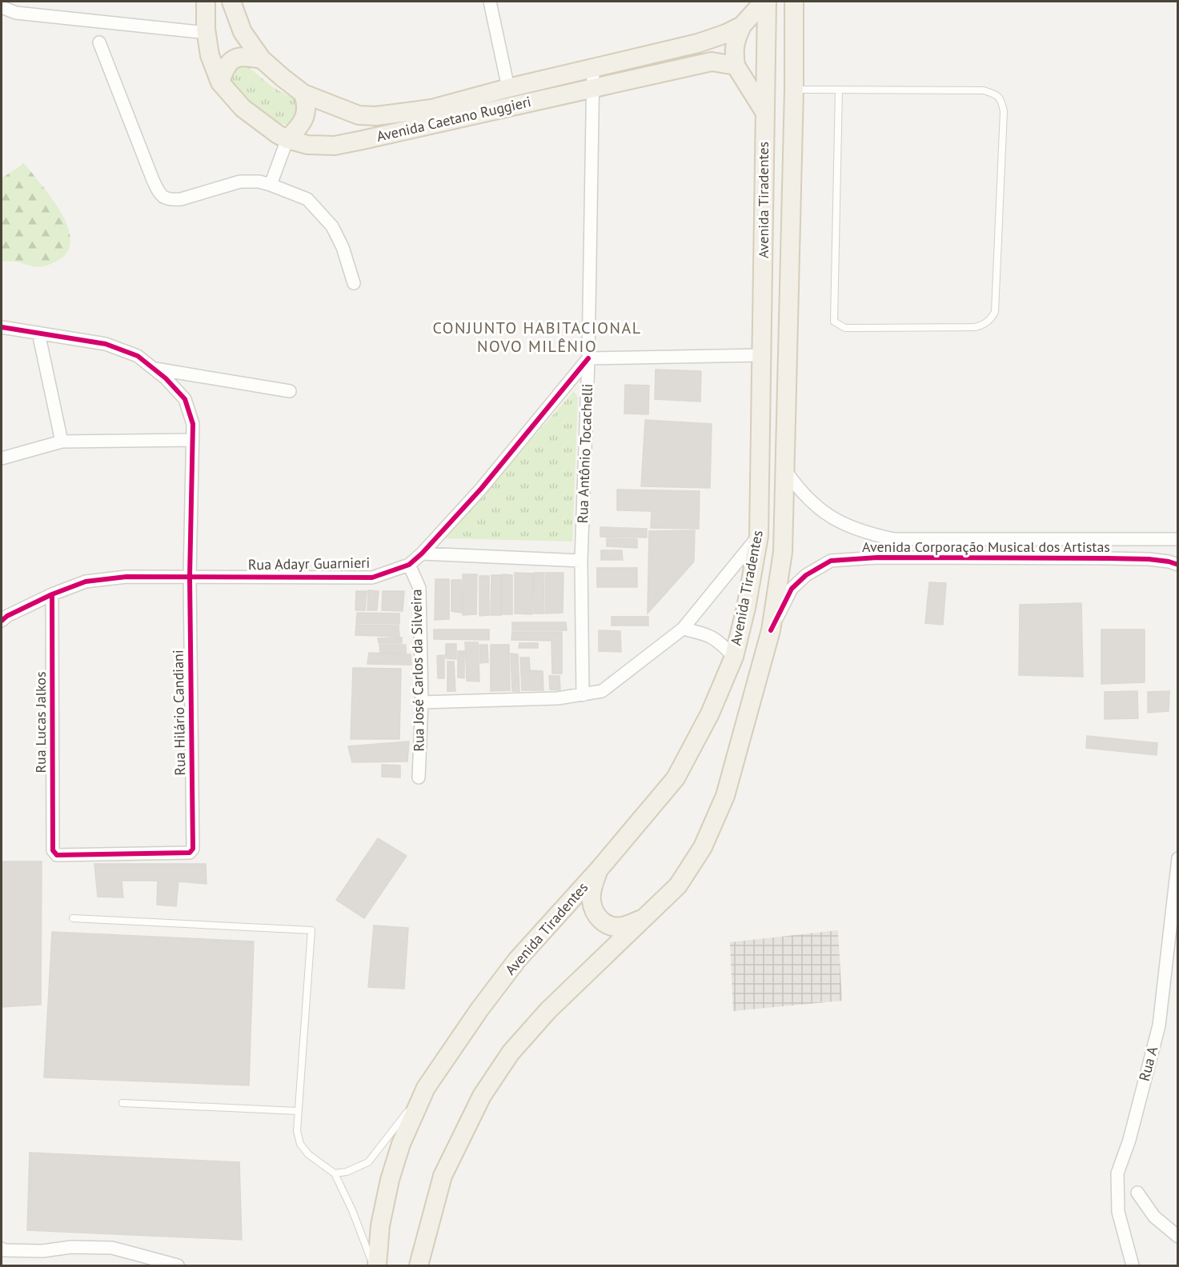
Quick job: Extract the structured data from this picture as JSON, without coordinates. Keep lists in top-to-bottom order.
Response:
{
  "streets": {
    "main road": ["Avenida Caetano Ruggieri", "Avenida Tiradentes"],
    "street": [
      "Rua Antônio Tocachelli",
      "Avenida Corporação Musical dos Artistas",
      "Rua Adayr Guarnieri",
      "Rua José Carlos da Silveira",
      "Rua Hilário Candiani",
      "Rua Lucas Jalkos",
      "Rua A"
    ]
  },
  "crossings": [
    ["Avenida Caetano Ruggieri", "Avenida Tiradentes"],
    ["Avenida Caetano Ruggieri", "Rua Antônio Tocachelli"],
    ["Avenida Tiradentes", "Avenida Corporação Musical dos Artistas"],
    ["Rua Antônio Tocachelli", "Rua Adayr Guarnieri"],
    ["Rua Adayr Guarnieri", "Rua José Carlos da Silveira"],
    ["Rua Adayr Guarnieri", "Rua Hilário Candiani"],
    ["Rua Adayr Guarnieri", "Rua Lucas Jalkos"],
    ["Rua Hilário Candiani", "Rua Lucas Jalkos"]
  ],
  "districts": ["CONJUNTO HABITACIONAL NOVO MILÊNIO"]
}
